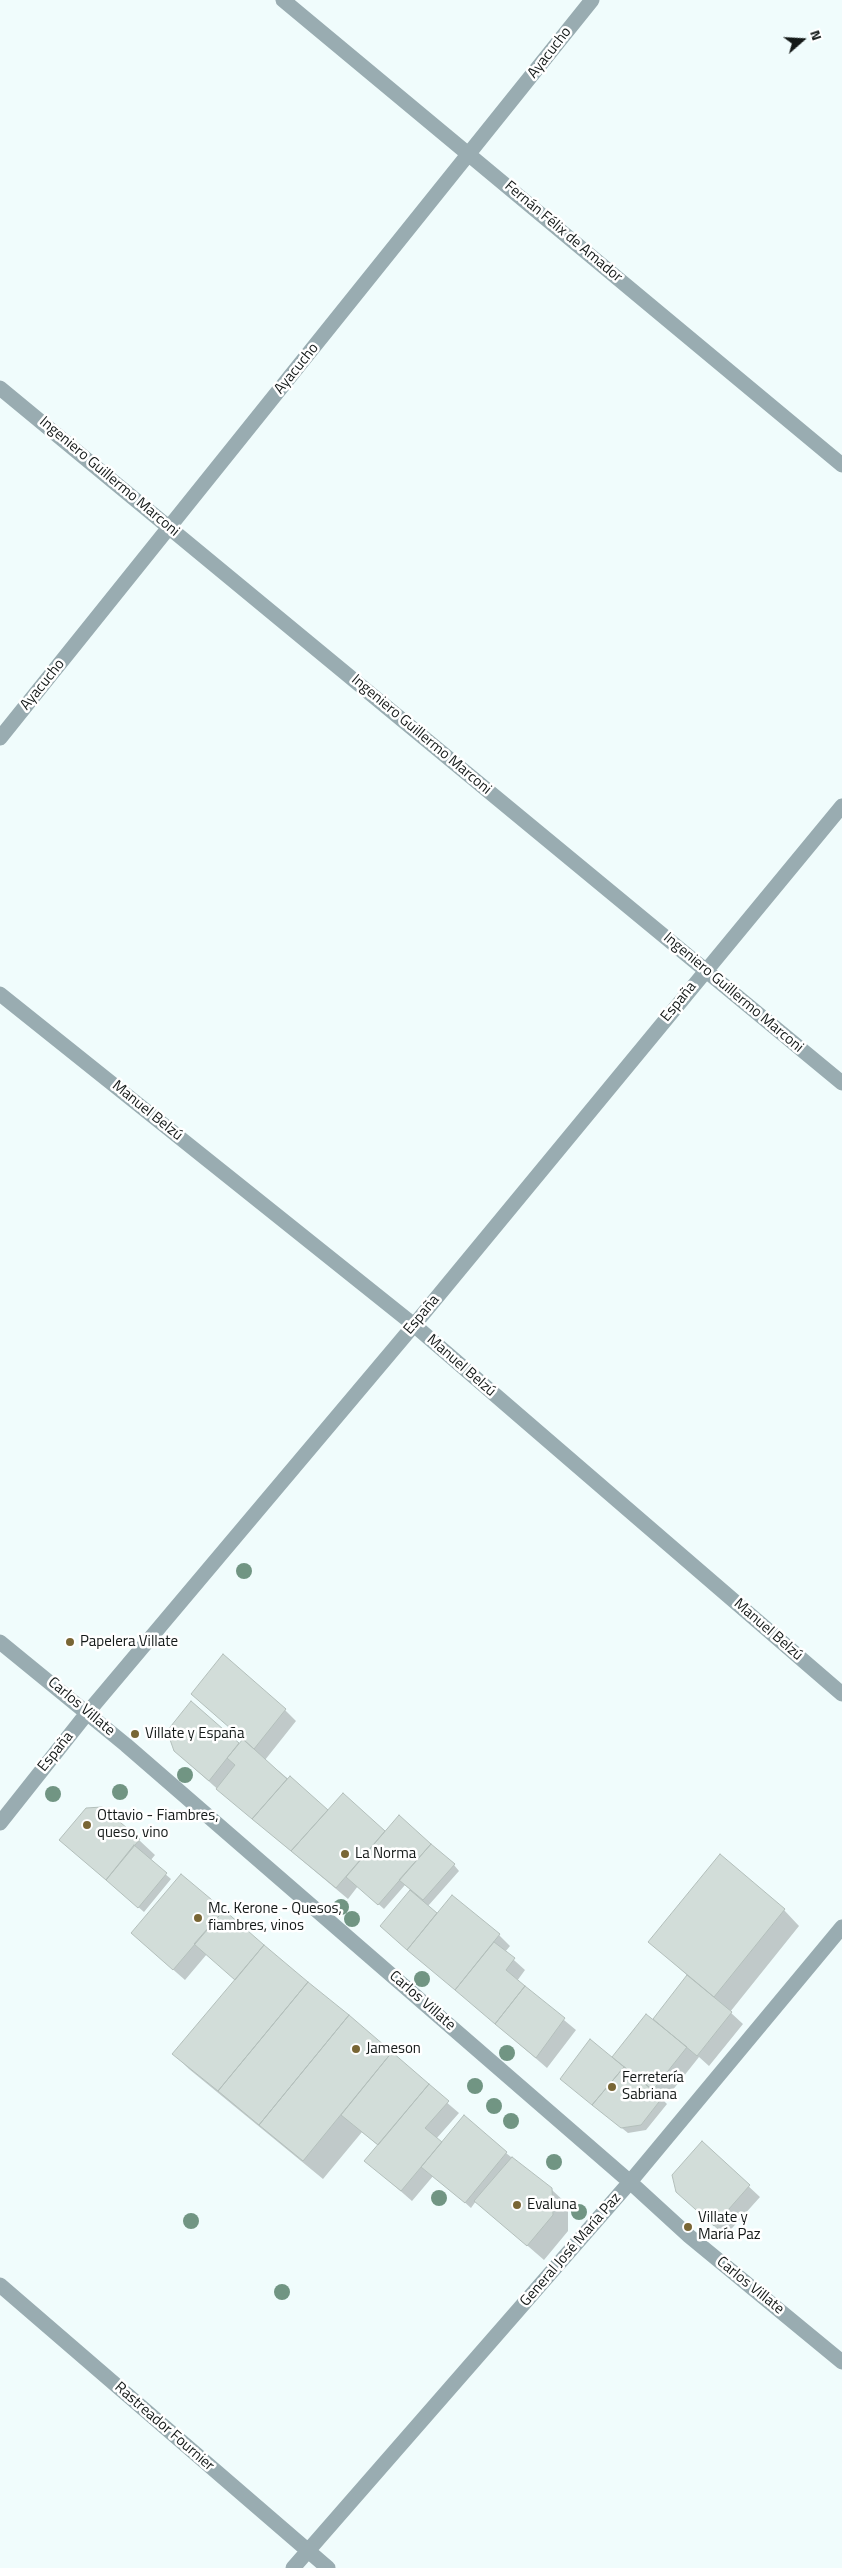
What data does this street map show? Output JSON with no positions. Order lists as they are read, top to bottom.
{
  "streets": {
    "street": [
      "Ayacucho",
      "Fernán Félix de Amador",
      "Ingeniero Guillermo Marconi",
      "España",
      "Manuel Belzú",
      "Carlos Villate",
      "General José María Paz",
      "Rastreador Fournier"
    ]
  },
  "crossings": [
    ["Ayacucho", "Fernán Félix de Amador"],
    ["Ayacucho", "Ingeniero Guillermo Marconi"],
    ["Ingeniero Guillermo Marconi", "España"],
    ["España", "Manuel Belzú"],
    ["España", "Carlos Villate"],
    ["Carlos Villate", "General José María Paz"],
    ["General José María Paz", "Rastreador Fournier"]
  ],
  "places": [
    "Papelera Villate",
    "Villate y España",
    "Ottavio - Fiambres, queso, vino",
    "La Norma",
    "Mc. Kerone - Quesos, fiambres, vinos",
    "Jameson",
    "Ferretería Sabriana",
    "Evaluna",
    "Villate y María Paz"
  ],
  "north": "right"
}
